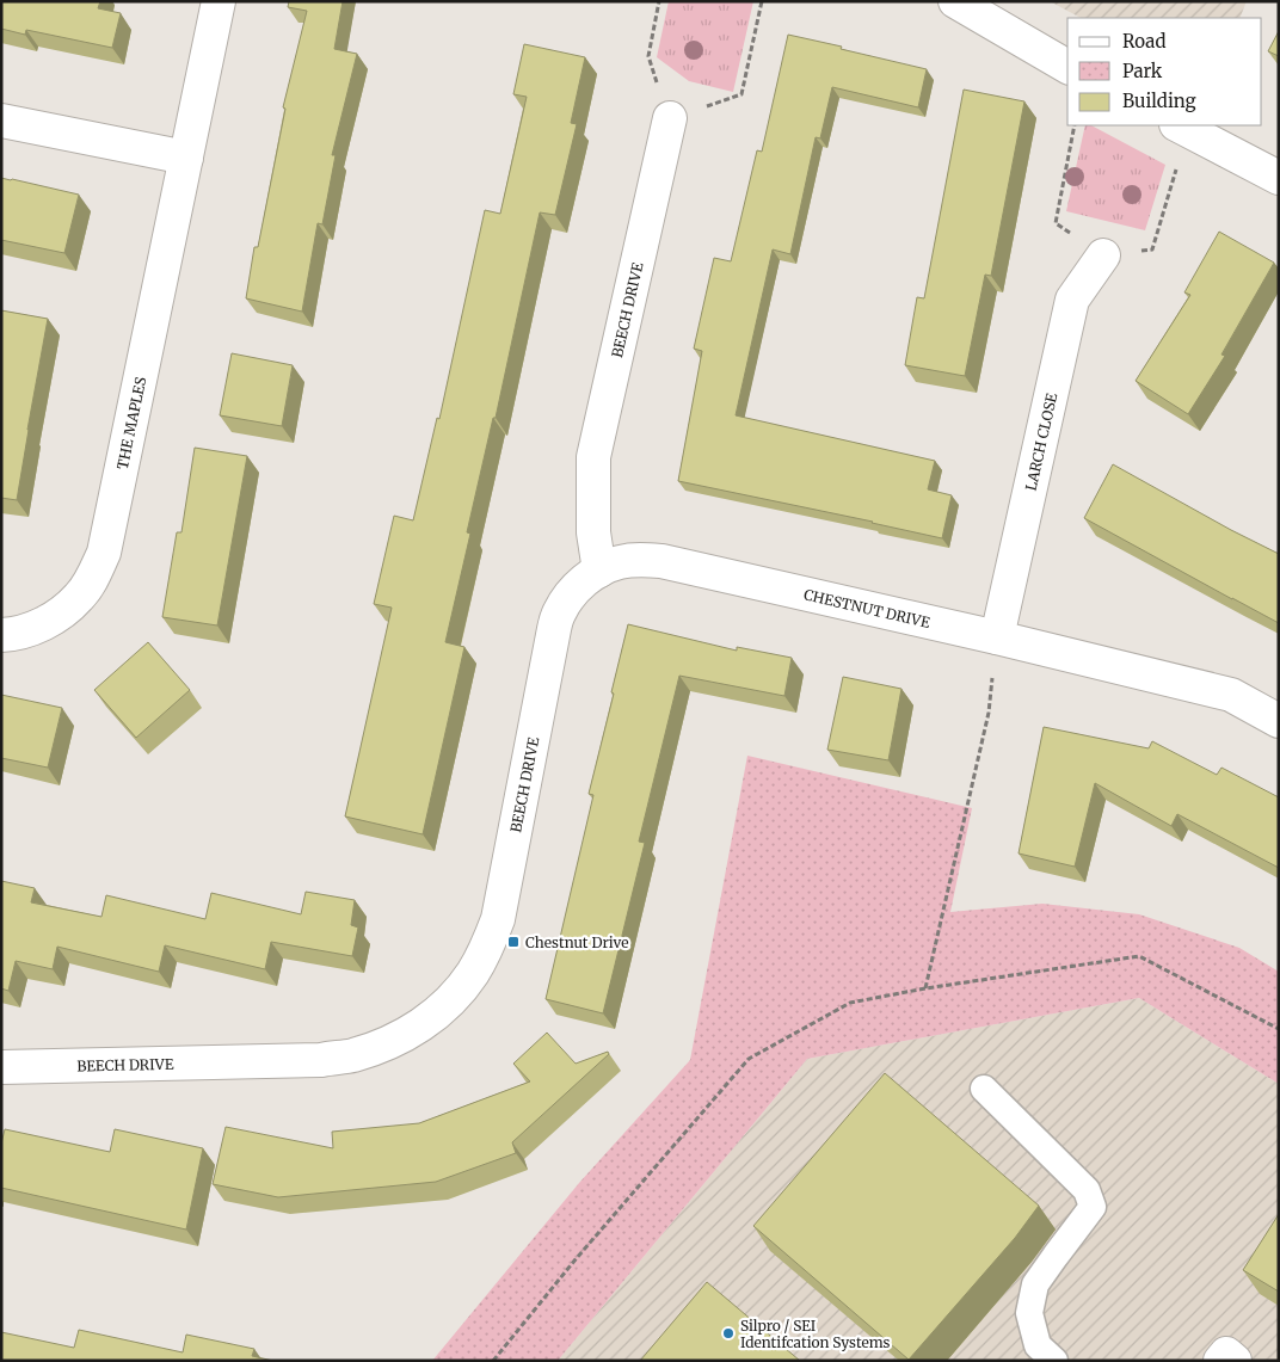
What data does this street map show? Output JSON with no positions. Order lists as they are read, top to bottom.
{
  "streets": {
    "street": [
      "BEECH DRIVE",
      "THE MAPLES",
      "LARCH CLOSE",
      "CHESTNUT DRIVE"
    ]
  },
  "crossings": [
    ["BEECH DRIVE", "CHESTNUT DRIVE"],
    ["LARCH CLOSE", "CHESTNUT DRIVE"]
  ],
  "places": {
    "transit": ["Chestnut Drive"],
    "other": ["Silpro / SEI Identifcation Systems"]
  },
  "legend": ["Road", "Park", "Building"]
}
